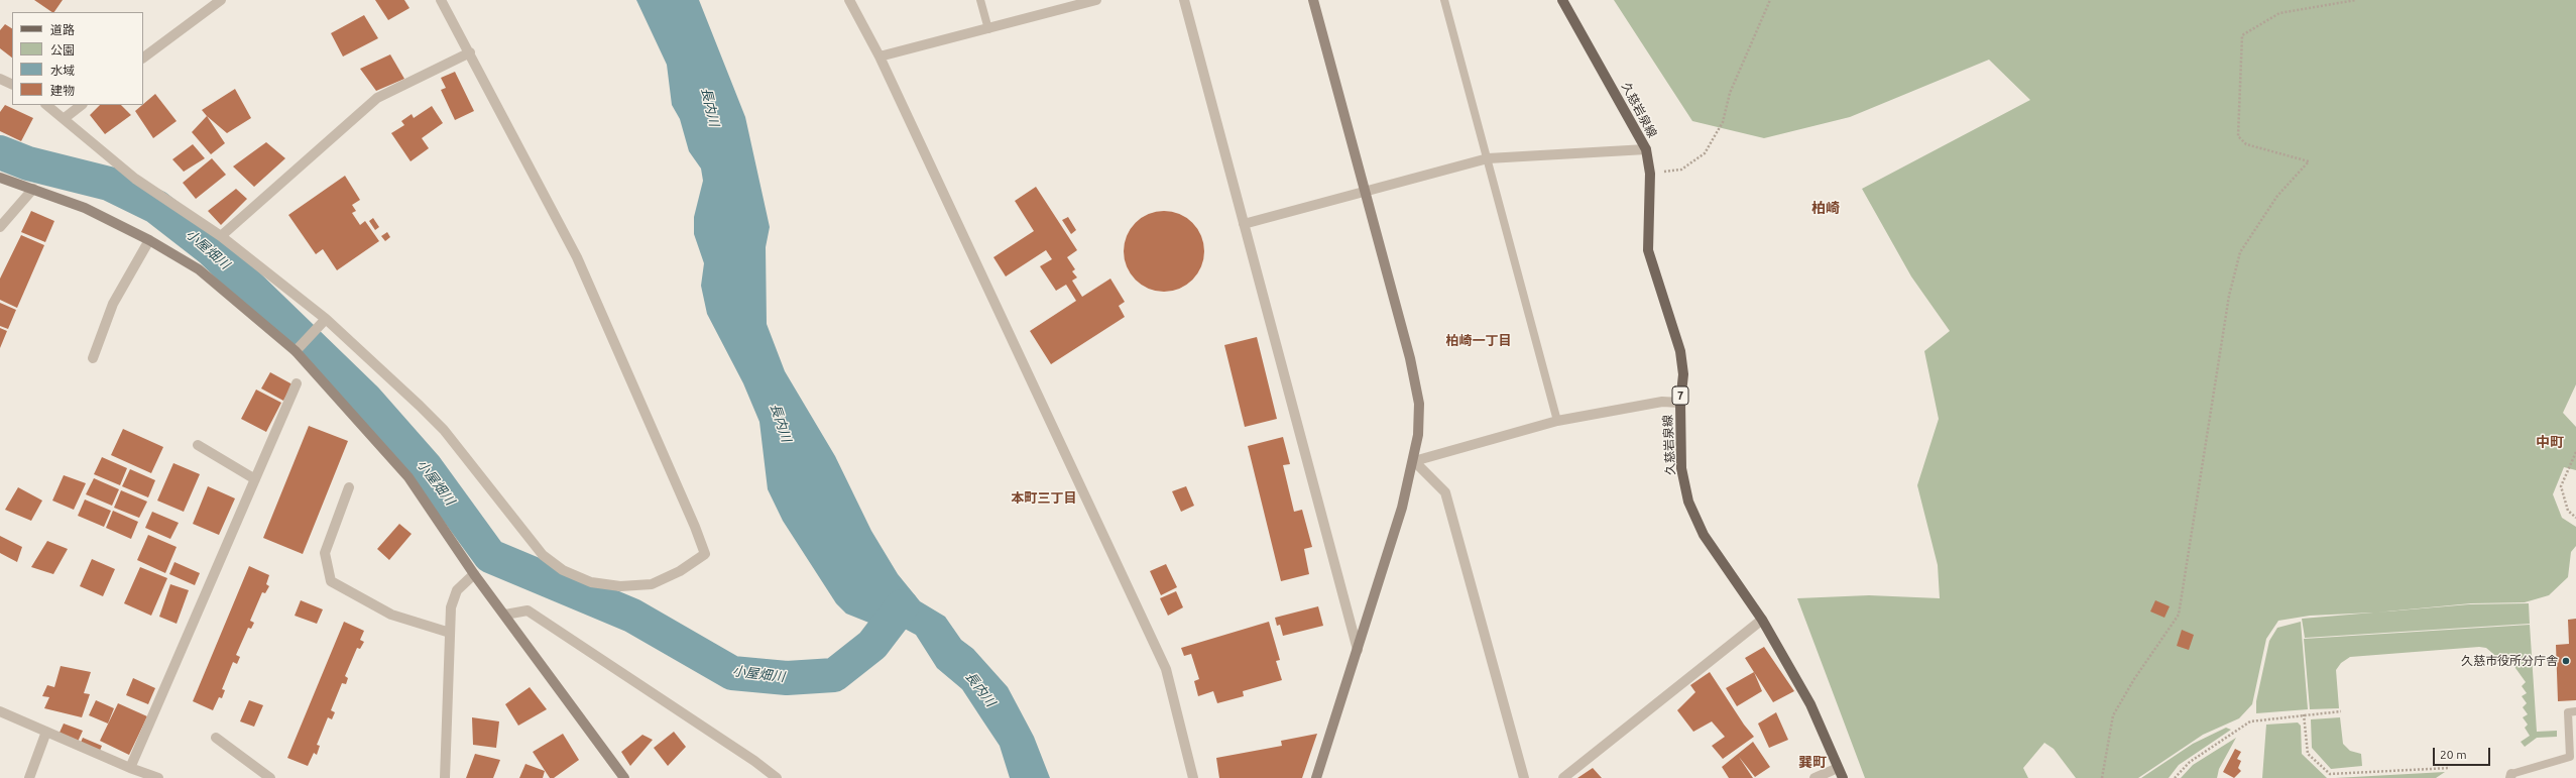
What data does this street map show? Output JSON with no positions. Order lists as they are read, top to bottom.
{
  "streets": {
    "main road": ["久慈岩泉線", "7"]
  },
  "districts": [
    "柏崎",
    "柏崎一丁目",
    "中町",
    "本町三丁目",
    "巽町"
  ],
  "water": ["長内川", "小屋畑川"],
  "places": ["久慈市役所分庁舎"],
  "legend": [
    "道路",
    "公園",
    "水域",
    "建物"
  ],
  "scale_bar": "20 m"
}
